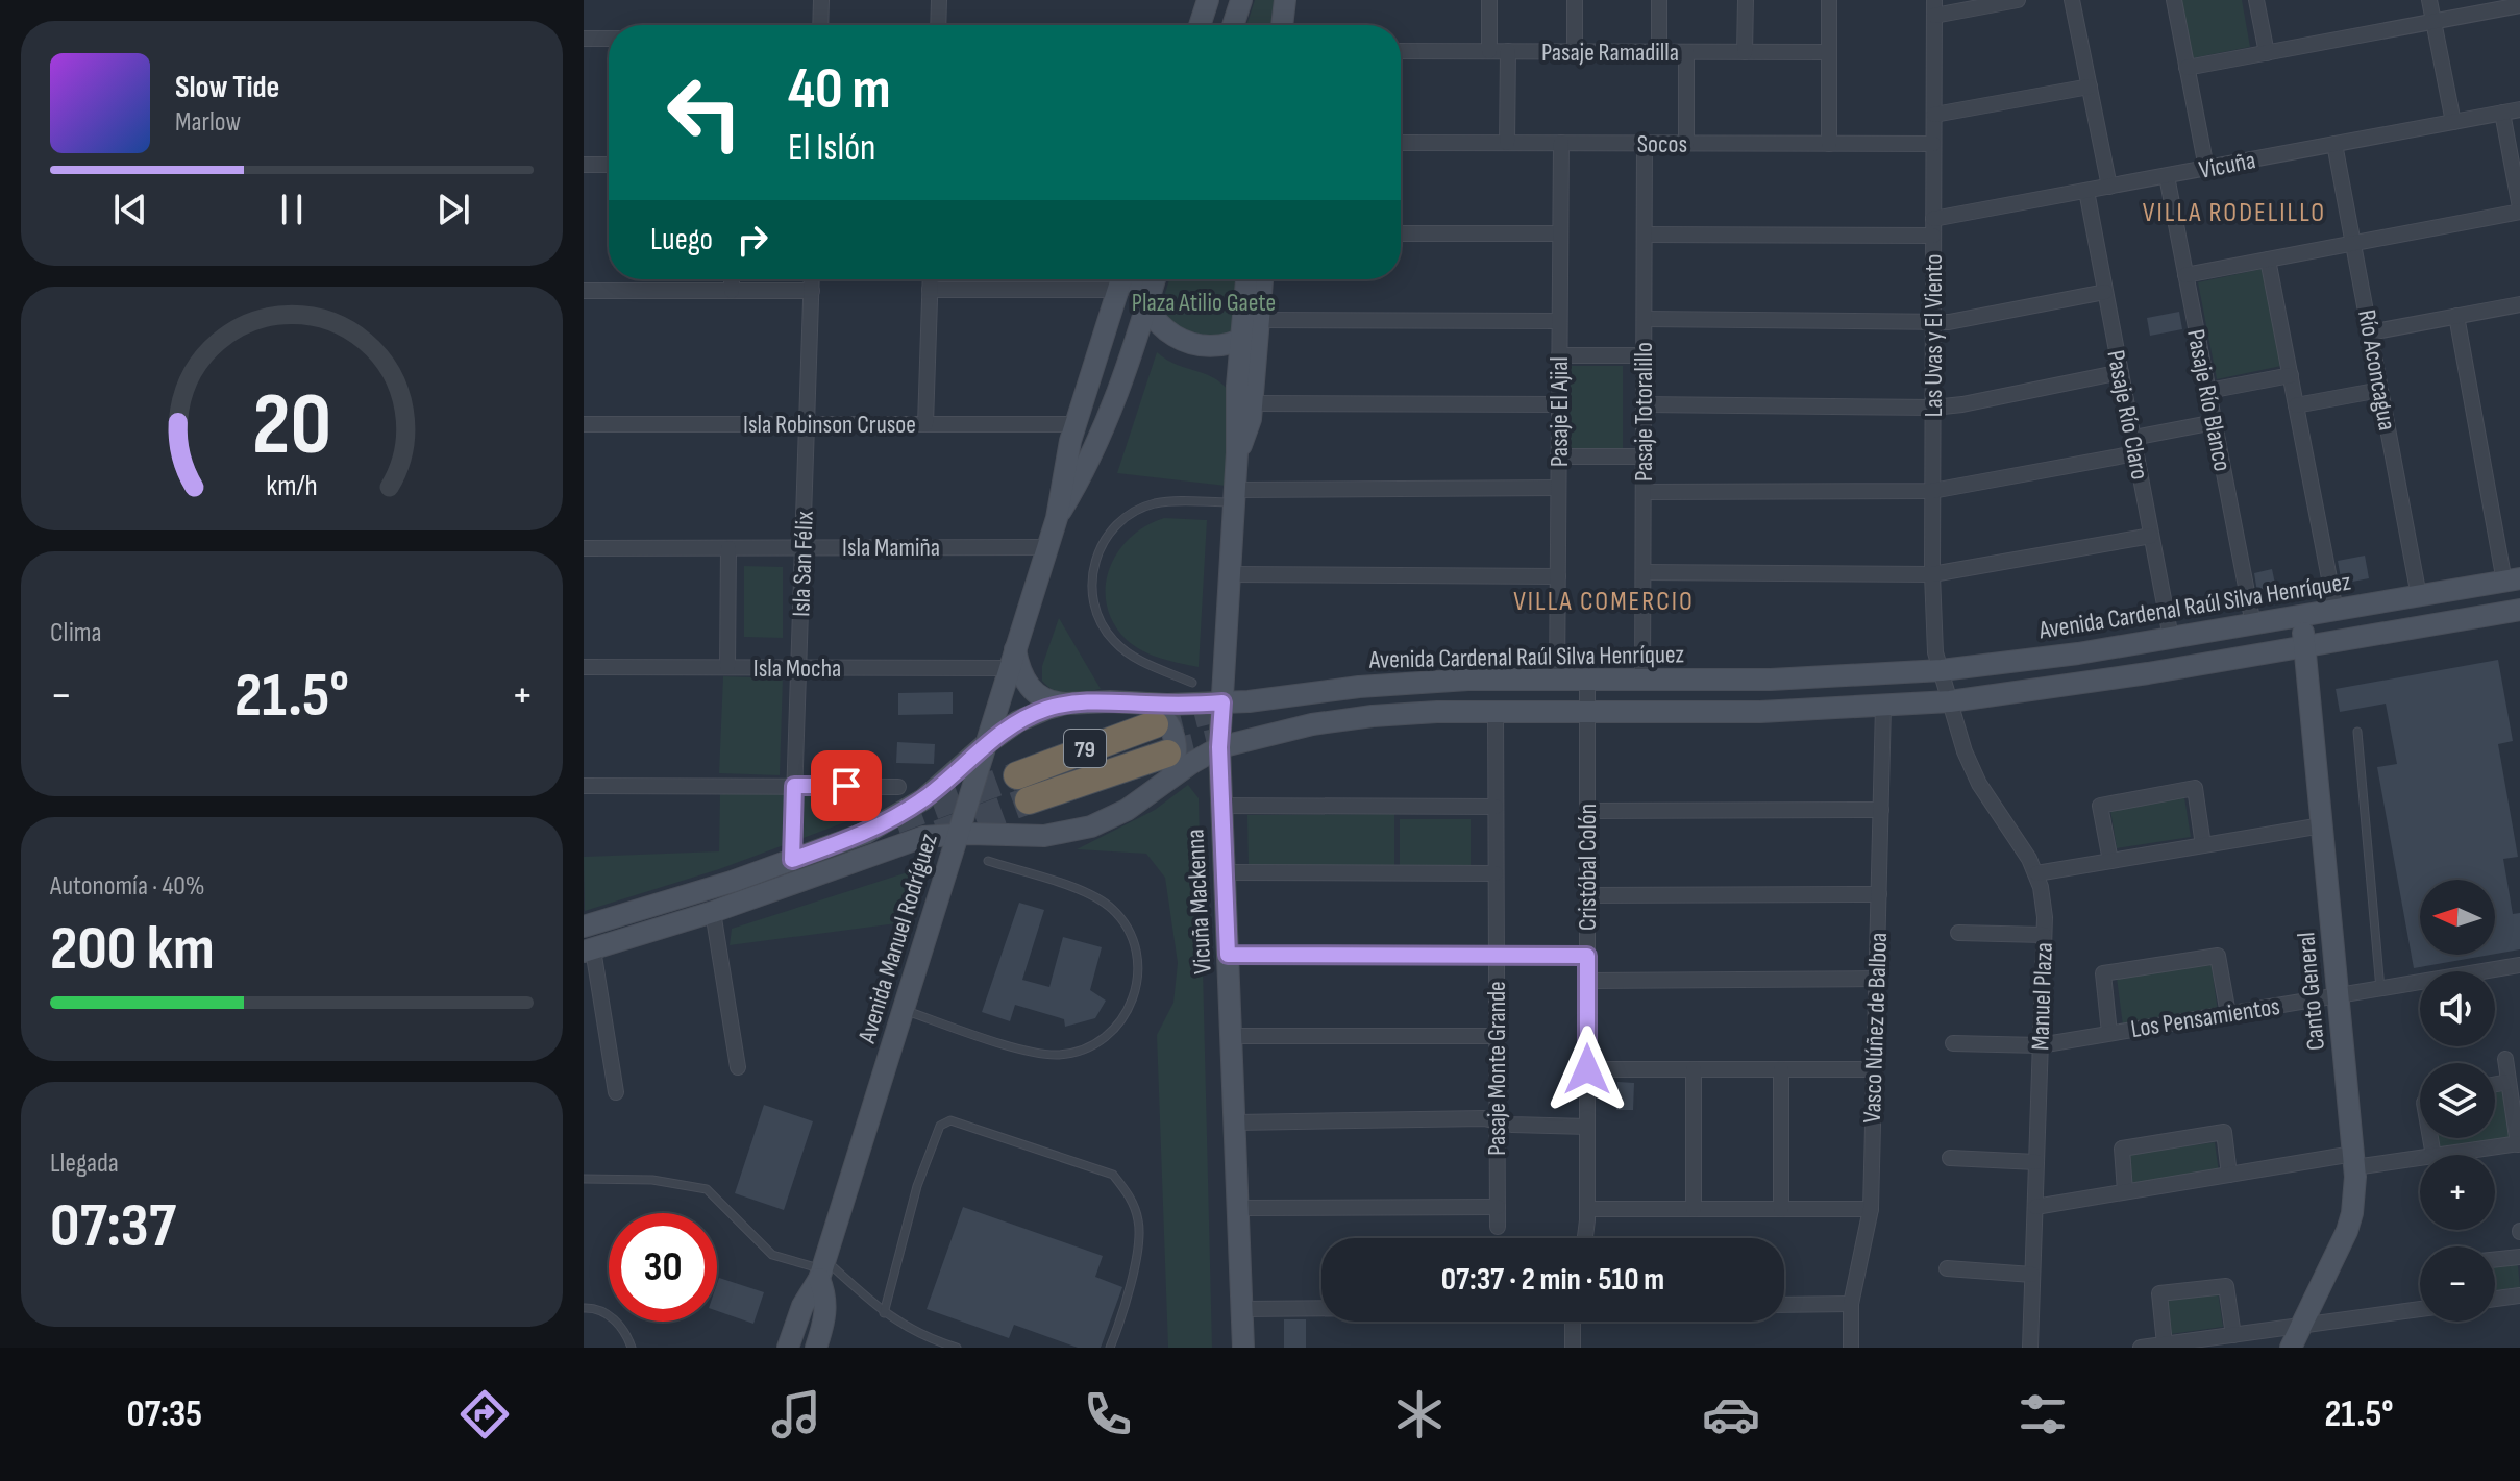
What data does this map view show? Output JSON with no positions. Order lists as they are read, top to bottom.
{
  "streets": {
    "highway": ["79"],
    "main road": [
      "Avenida Cardenal Raúl Silva Henríquez",
      "Vicuña Mackenna",
      "Avenida Manuel Rodríguez",
      "Canto General"
    ],
    "street": [
      "Pasaje Ramadilla",
      "Socos",
      "Vicuña",
      "Las Uvas y El Viento",
      "Río Aconcagua",
      "Pasaje Río Blanco",
      "Pasaje El Ajial",
      "Pasaje Totoralillo",
      "Pasaje Río Claro",
      "Isla Robinson Crusoe",
      "Isla Mamiña",
      "Isla San Félix",
      "Isla Mocha",
      "Cristóbal Colón",
      "Manuel Plaza",
      "Los Pensamientos",
      "Vasco Núñez de Balboa",
      "Pasaje Monte Grande"
    ]
  },
  "crossings": [
    ["Socos", "Las Uvas y El Viento"],
    ["Socos", "Pasaje El Ajial"],
    ["Socos", "Pasaje Totoralillo"],
    ["Vicuña", "Las Uvas y El Viento"],
    ["Vicuña", "Río Aconcagua"],
    ["Vicuña", "Pasaje Río Blanco"],
    ["Vicuña", "Pasaje Totoralillo"],
    ["Vicuña", "Pasaje Río Claro"],
    ["Las Uvas y El Viento", "Avenida Cardenal Raúl Silva Henríquez"],
    ["Las Uvas y El Viento", "Manuel Plaza"],
    ["Río Aconcagua", "Avenida Cardenal Raúl Silva Henríquez"],
    ["Pasaje Río Blanco", "Avenida Cardenal Raúl Silva Henríquez"],
    ["Pasaje El Ajial", "Avenida Cardenal Raúl Silva Henríquez"],
    ["Pasaje Totoralillo", "Avenida Cardenal Raúl Silva Henríquez"],
    ["Pasaje Río Claro", "Avenida Cardenal Raúl Silva Henríquez"],
    ["Isla Robinson Crusoe", "Isla San Félix"],
    ["Isla Robinson Crusoe", "Avenida Manuel Rodríguez"],
    ["Isla Mamiña", "Isla San Félix"],
    ["Isla Mamiña", "Avenida Manuel Rodríguez"],
    ["Isla San Félix", "Avenida Cardenal Raúl Silva Henríquez"],
    ["Isla San Félix", "Isla Mocha"],
    ["Avenida Cardenal Raúl Silva Henríquez", "79"],
    ["Avenida Cardenal Raúl Silva Henríquez", "Cristóbal Colón"],
    ["Avenida Cardenal Raúl Silva Henríquez", "Vicuña Mackenna"],
    ["Avenida Cardenal Raúl Silva Henríquez", "Avenida Manuel Rodríguez"],
    ["Avenida Cardenal Raúl Silva Henríquez", "Canto General"],
    ["Avenida Cardenal Raúl Silva Henríquez", "Manuel Plaza"],
    ["Isla Mocha", "Avenida Manuel Rodríguez"],
    ["Canto General", "Los Pensamientos"],
    ["Manuel Plaza", "Los Pensamientos"]
  ],
  "districts": ["VILLA RODELILLO", "VILLA COMERCIO"],
  "parks": ["Plaza Atilio Gaete"],
  "north": "left",
  "page": {
    "turn": ["40 m", "El Islón"],
    "song": ["Slow Tide", "Marlow"],
    "then": "Luego",
    "tile": [
      "Clima",
      ["Autonomía · 40%", "200 km"],
      ["Llegada", "07:37"]
    ],
    "heat": ["−", "21.5°", "+"],
    "map_buttons": ["+", "−"],
    "limit": "30",
    "trip": "07:37 · 2 min · 510 m",
    "tabs": ["07:35", "21.5°"],
    "gauge": ["20", "km/h"]
  }
}
